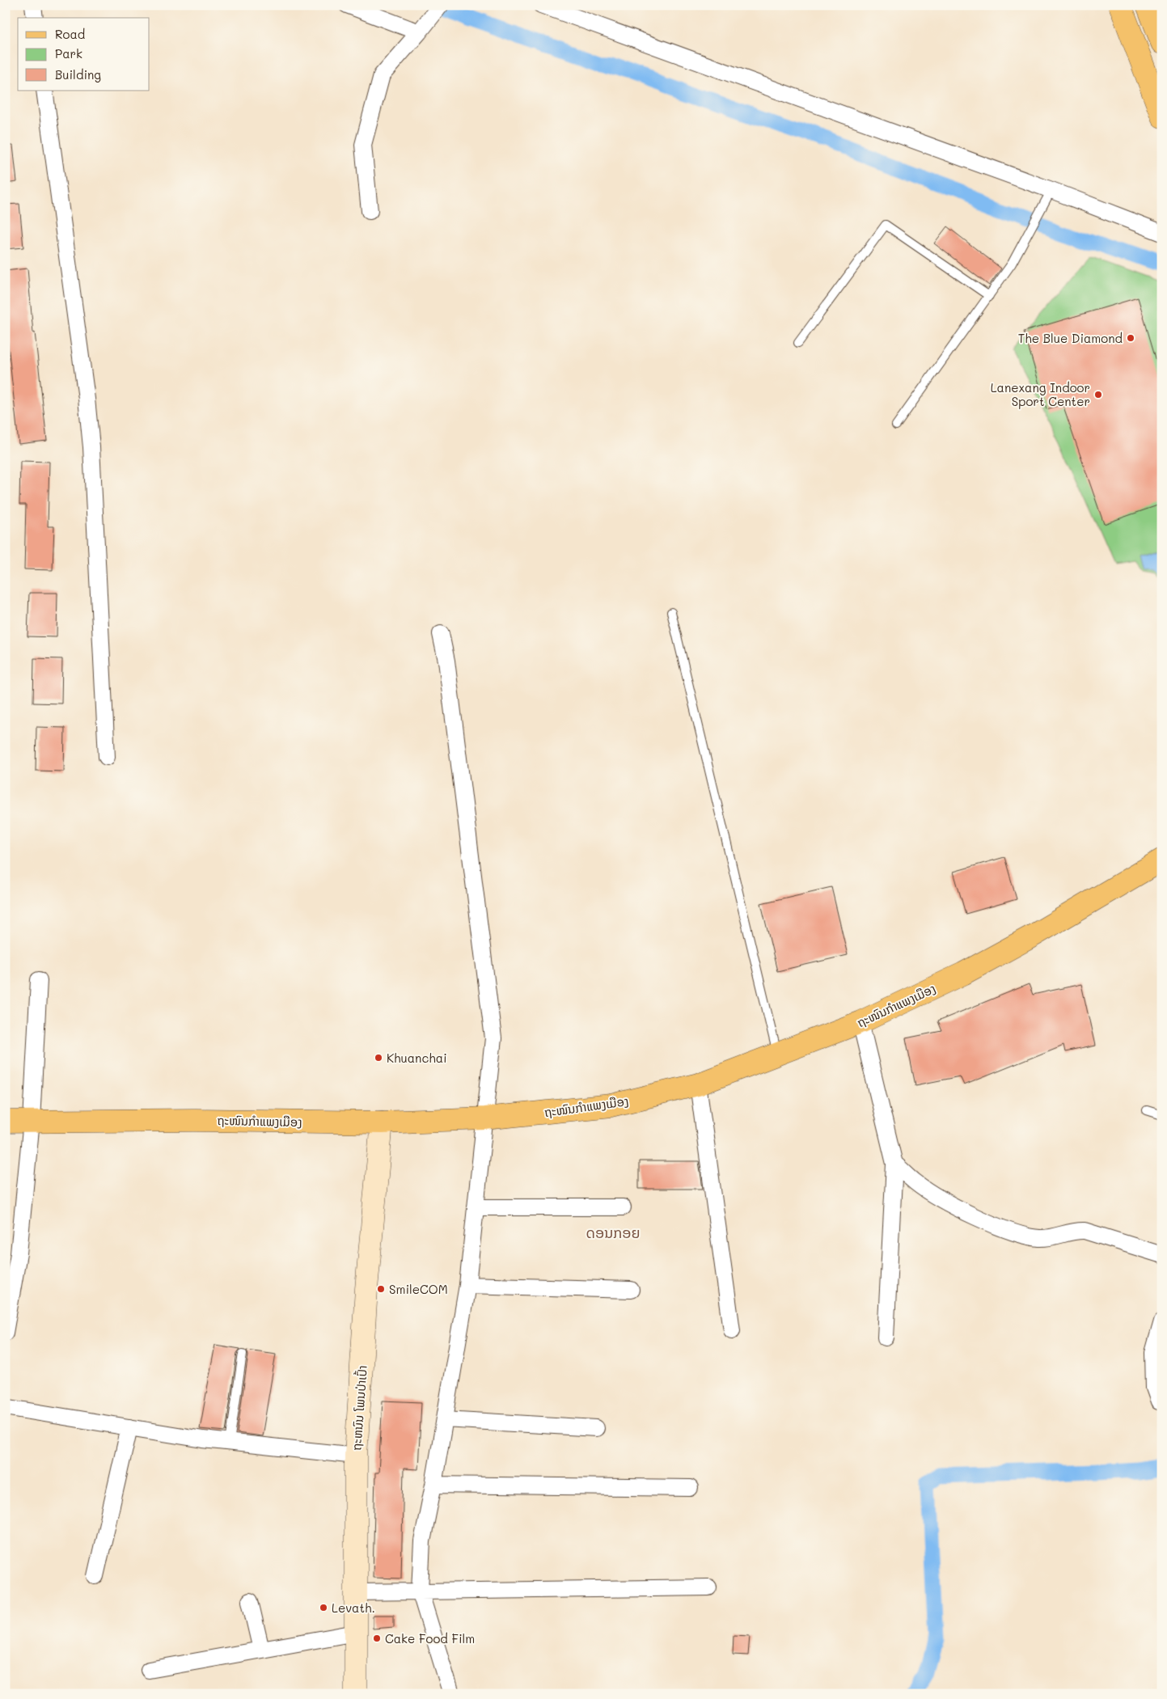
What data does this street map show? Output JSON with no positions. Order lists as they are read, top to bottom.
{
  "streets": {
    "main road": ["ຖະໜົນກຳແພງເມືອງ"],
    "street": ["ຖະຫນົນ ໂພນປ່າເປົ້າ"]
  },
  "crossings": [
    ["ຖະໜົນກຳແພງເມືອງ", "ຖະຫນົນ ໂພນປ່າເປົ້າ"]
  ],
  "districts": ["ດອນກອຍ"],
  "places": [
    "The Blue Diamond",
    "Lanexang Indoor Sport Center",
    "Khuanchai",
    "SmileCOM",
    "Levath.",
    "Cake Food Film"
  ],
  "legend": ["Road", "Park", "Building"]
}
